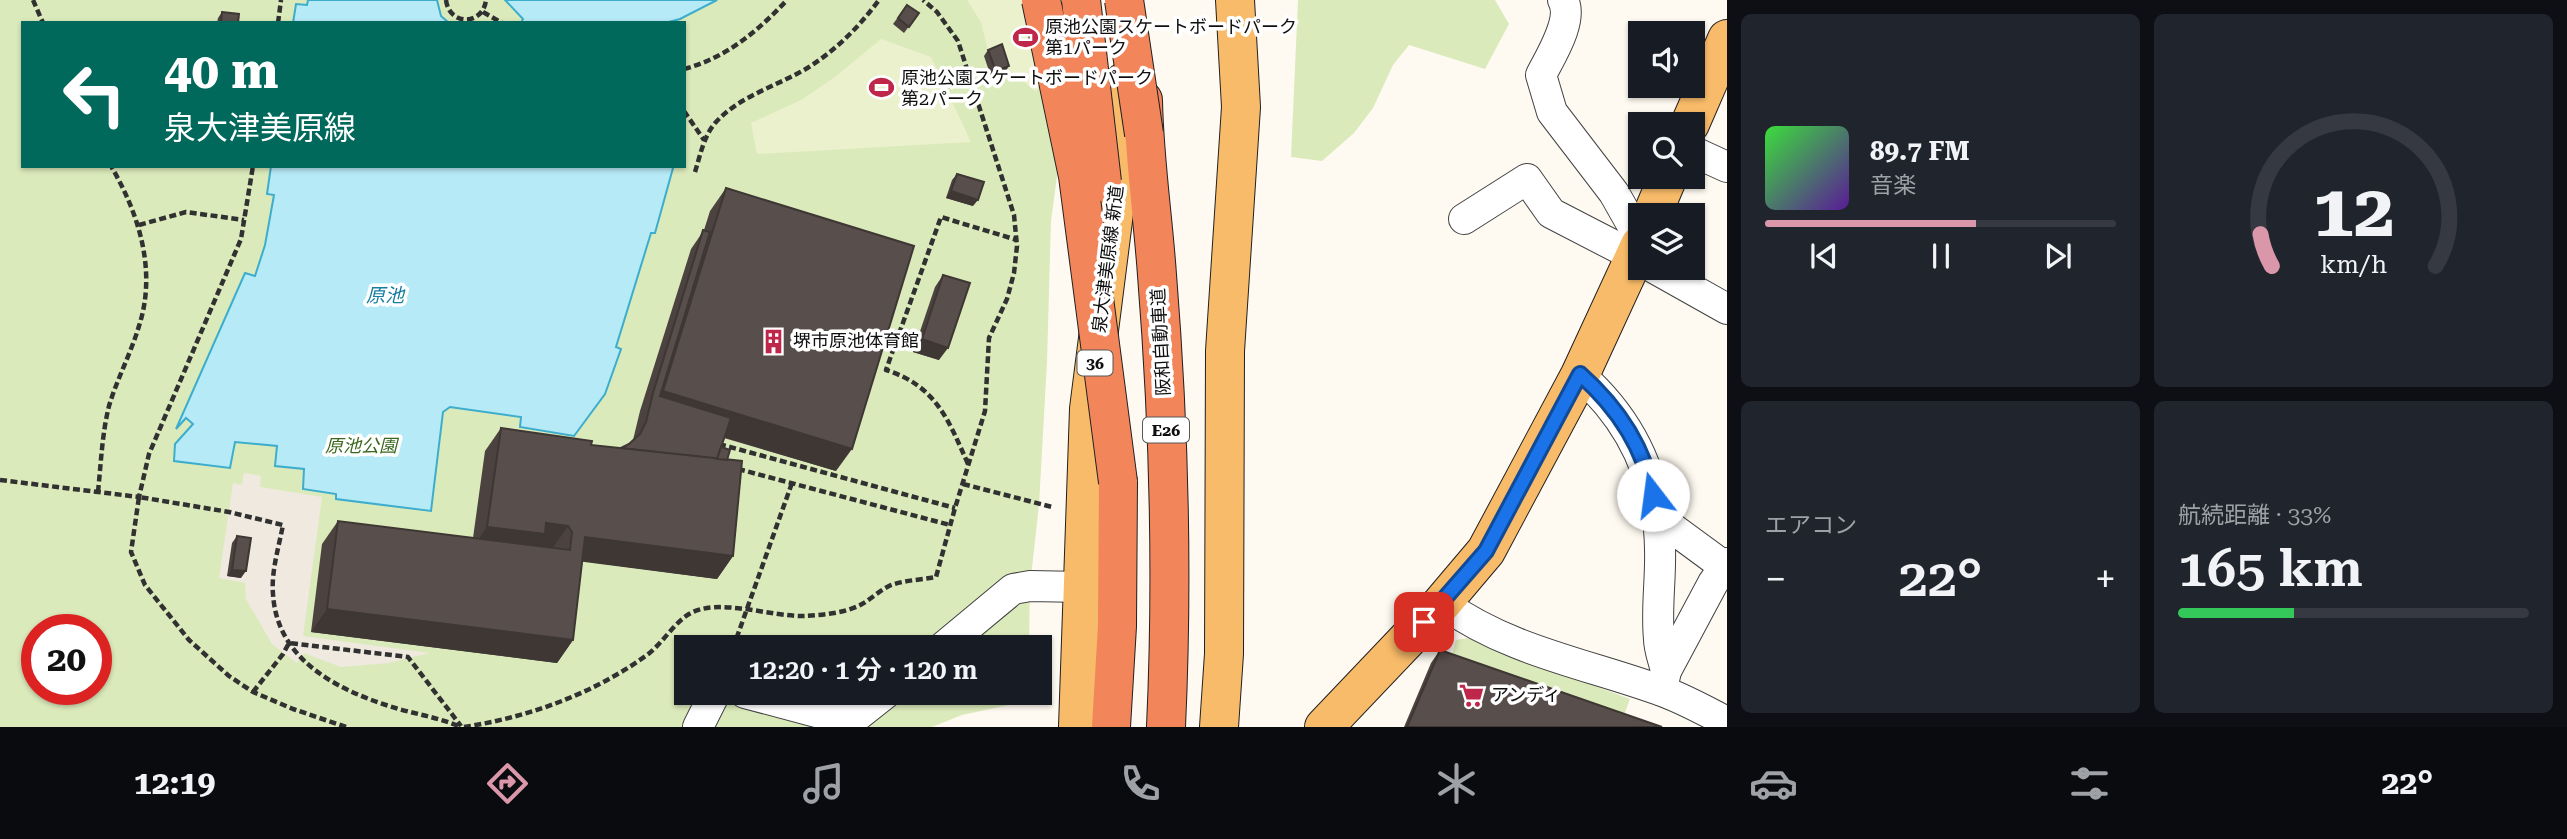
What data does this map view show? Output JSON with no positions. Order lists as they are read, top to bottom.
{
  "streets": {
    "highway": ["阪和自動車道", "E26"],
    "main road": ["泉大津美原線 新道", "36"]
  },
  "crossings": [
    ["泉大津美原線 新道", "阪和自動車道"]
  ],
  "water": ["原池"],
  "parks": ["原池公園"],
  "places": {
    "sports": ["原池公園スケートボードパーク 第1パーク", "原池公園スケートボードパーク 第2パーク"],
    "building": ["堺市原池体育館"],
    "supermarket": ["アンディ"]
  },
  "page": {
    "turn": ["40 m", "泉大津美原線"],
    "song": ["89.7 FM", "音楽"],
    "tile": [
      "エアコン",
      ["航続距離 · 33%", "165 km"]
    ],
    "heat": ["−", "22°", "+"],
    "limit": "20",
    "trip": "12:20 · 1 分 · 120 m",
    "tabs": ["12:19", "22°"],
    "gauge": ["12", "km/h"]
  }
}
